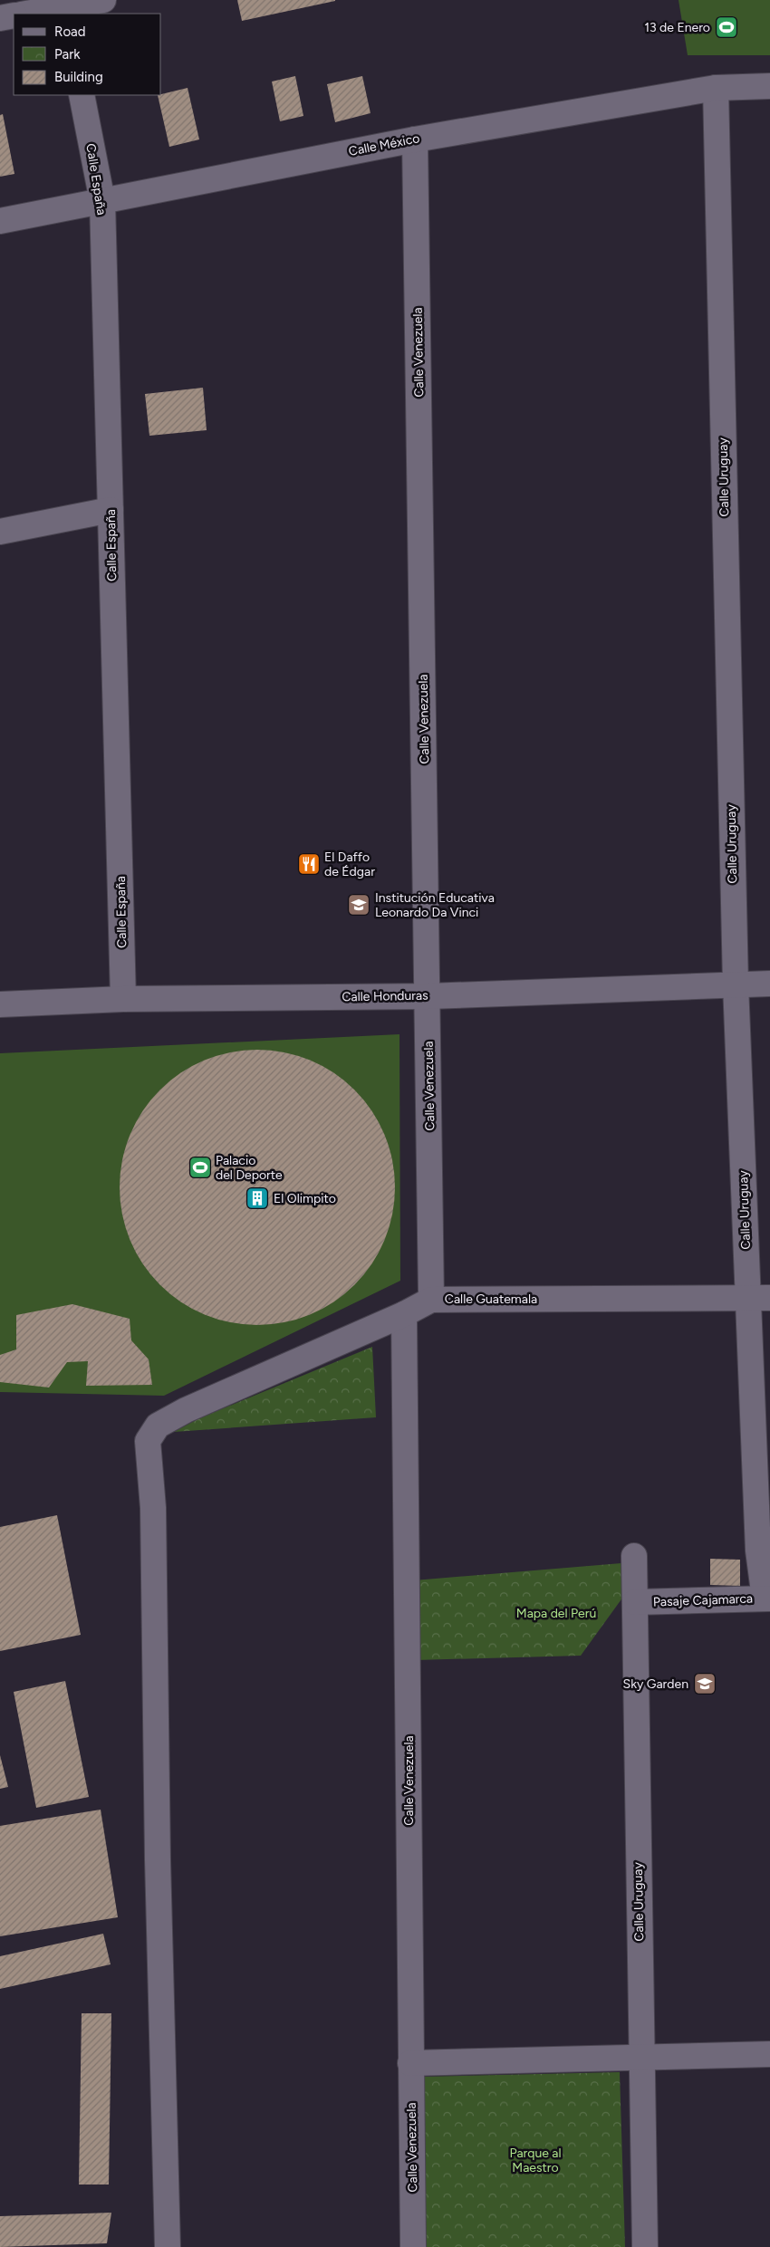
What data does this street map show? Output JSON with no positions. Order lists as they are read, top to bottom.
{
  "streets": {
    "street": [
      "Calle México",
      "Calle España",
      "Calle Venezuela",
      "Calle Uruguay",
      "Calle Honduras",
      "Calle Guatemala",
      "Pasaje Cajamarca"
    ]
  },
  "crossings": [
    ["Calle México", "Calle España"],
    ["Calle México", "Calle Venezuela"],
    ["Calle México", "Calle Uruguay"],
    ["Calle España", "Calle Honduras"],
    ["Calle Venezuela", "Calle Honduras"],
    ["Calle Venezuela", "Calle Guatemala"],
    ["Calle Uruguay", "Calle Honduras"],
    ["Calle Uruguay", "Calle Guatemala"],
    ["Calle Uruguay", "Pasaje Cajamarca"]
  ],
  "parks": ["Mapa del Perú", "Parque al Maestro"],
  "places": {
    "sports": ["13 de Enero", "Palacio del Deporte"],
    "restaurant": ["El Daffo de Édgar"],
    "school or university": ["Institución Educativa Leonardo Da Vinci", "Sky Garden"],
    "building": ["El Olimpito"]
  },
  "legend": ["Road", "Park", "Building"]
}
